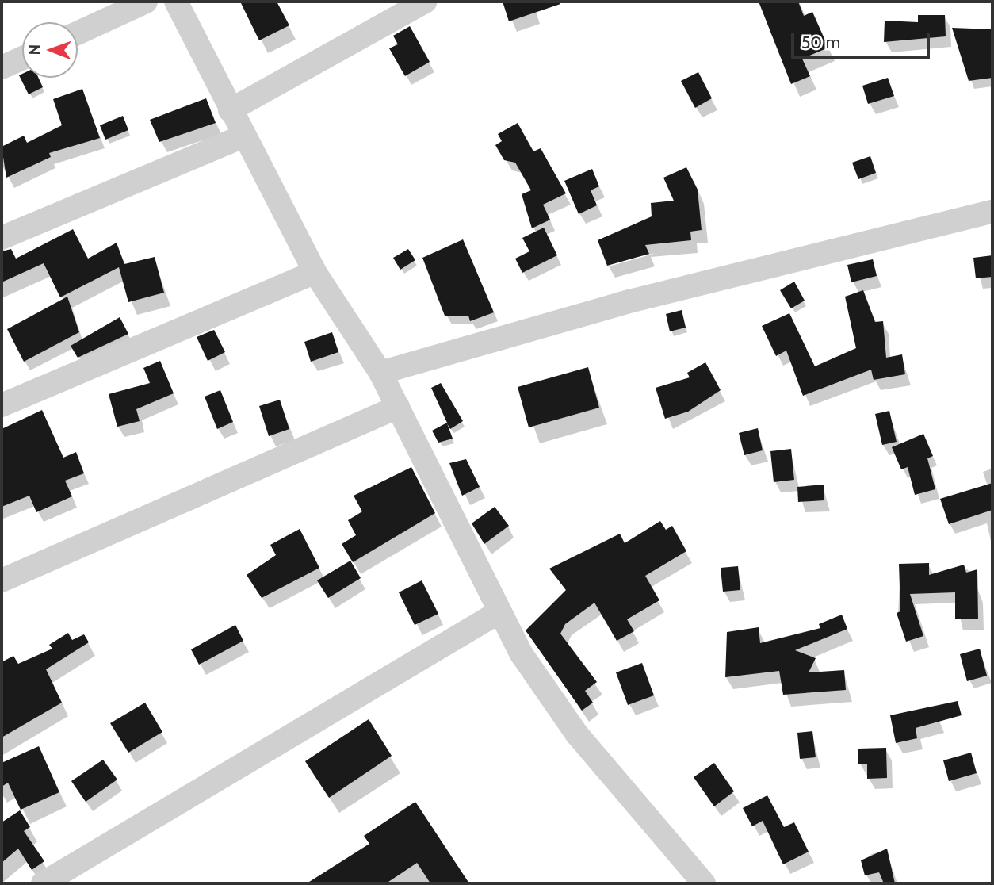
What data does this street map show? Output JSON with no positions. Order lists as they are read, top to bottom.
{
  "scale_bar": "50 m",
  "north": "left"
}
